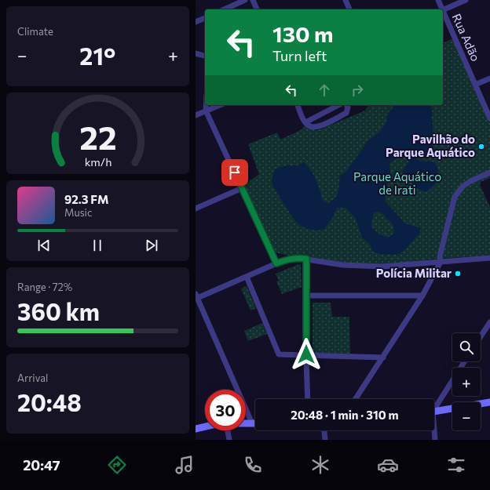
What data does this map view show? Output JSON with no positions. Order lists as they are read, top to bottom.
{
  "streets": {
    "street": ["Rua Adão"]
  },
  "parks": ["Parque Aquático de Irati"],
  "places": ["Pavilhão do Parque Aquático", "Polícia Militar"],
  "page": {
    "tile": [
      "Climate",
      ["Range · 72%", "360 km"],
      ["Arrival", "20:48"]
    ],
    "turn": ["130 m", "Turn left"],
    "heat": ["−", "21°", "+"],
    "song": ["92.3 FM", "Music"],
    "map_buttons": ["+", "−"],
    "limit": "30",
    "trip": "20:48 · 1 min · 310 m",
    "tabs": "20:47",
    "gauge": ["22", "km/h"]
  }
}
